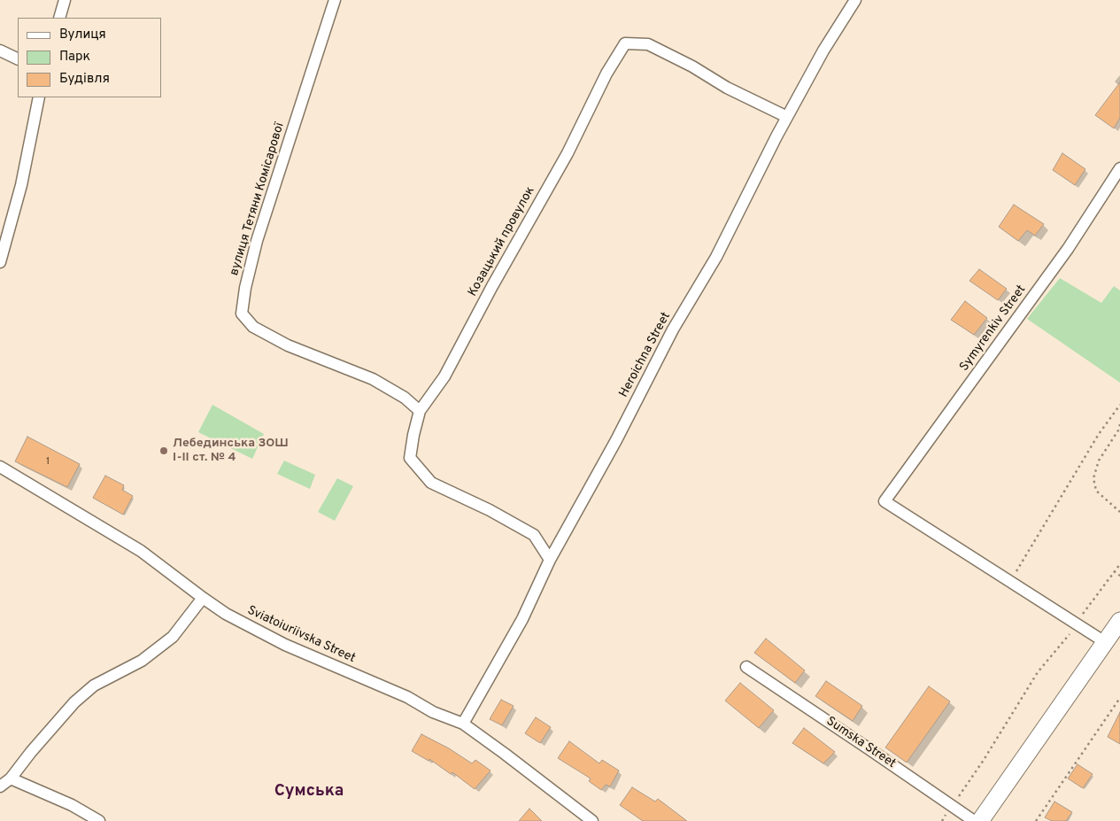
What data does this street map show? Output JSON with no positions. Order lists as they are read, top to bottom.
{
  "streets": {
    "street": [
      "вулиця Тетяни Комісарової",
      "Козацький провулок",
      "Symyrenkiv Street",
      "Heroichna Street",
      "Sviatoiuriivska Street",
      "Sumska Street"
    ]
  },
  "crossings": [
    ["вулиця Тетяни Комісарової", "Козацький провулок"],
    ["Козацький провулок", "Heroichna Street"],
    ["Heroichna Street", "Sviatoiuriivska Street"]
  ],
  "districts": ["Сумська"],
  "places": ["Лебединська ЗОШ І-ІІ ст. № 4"],
  "house_numbers": ["1"],
  "legend": ["Вулиця", "Парк", "Будівля"]
}
